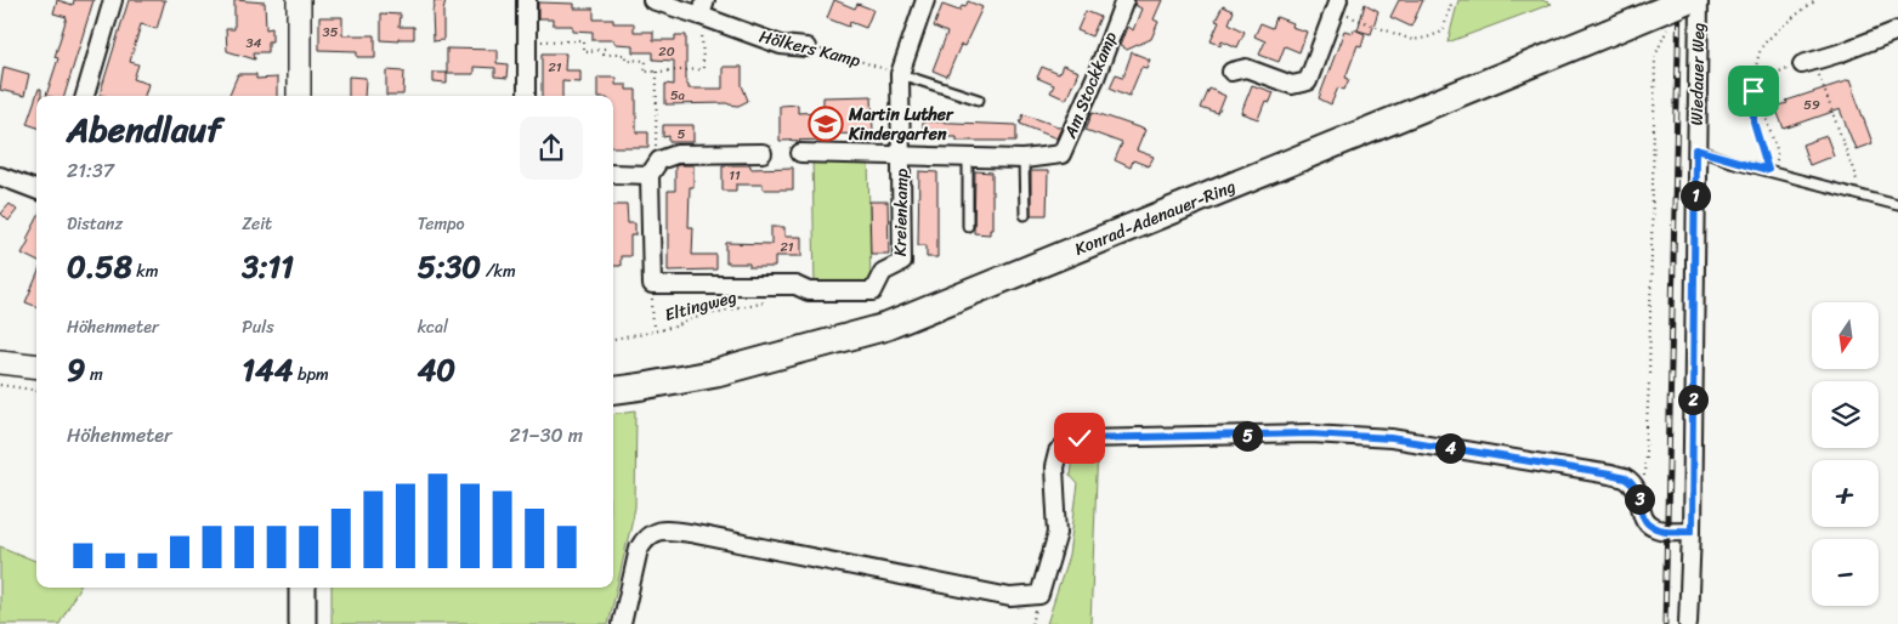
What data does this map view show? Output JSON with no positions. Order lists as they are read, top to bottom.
{
  "streets": {
    "main road": ["Konrad-Adenauer-Ring"],
    "street": [
      "Hölkers Kamp",
      "Wiedauer Weg",
      "Am Stockkamp",
      "Kreienkamp"
    ],
    "path": ["Eltingweg"]
  },
  "crossings": [
    ["Am Stockkamp", "Kreienkamp"],
    ["Kreienkamp", "Eltingweg"]
  ],
  "places": {
    "school or university": ["Martin Luther Kindergarten"]
  },
  "house_numbers": [
    "35",
    "34",
    "20",
    "21",
    "5a",
    "59",
    "5",
    "11",
    "21"
  ],
  "north": "bottom",
  "page": {
    "heading": ["Abendlauf", "21:37"],
    "pins": [
      "1",
      "2",
      "5",
      "4",
      "3"
    ],
    "stats": [
      ["Distanz", "0.58 km"],
      ["Zeit", "3:11"],
      ["Tempo", "5:30 /km"],
      ["Höhenmeter", "9 m"],
      ["Puls", "144 bpm"],
      ["kcal", "40"]
    ],
    "map_buttons": ["+", "−"],
    "chart": ["Höhenmeter", "21–30 m"]
  }
}
